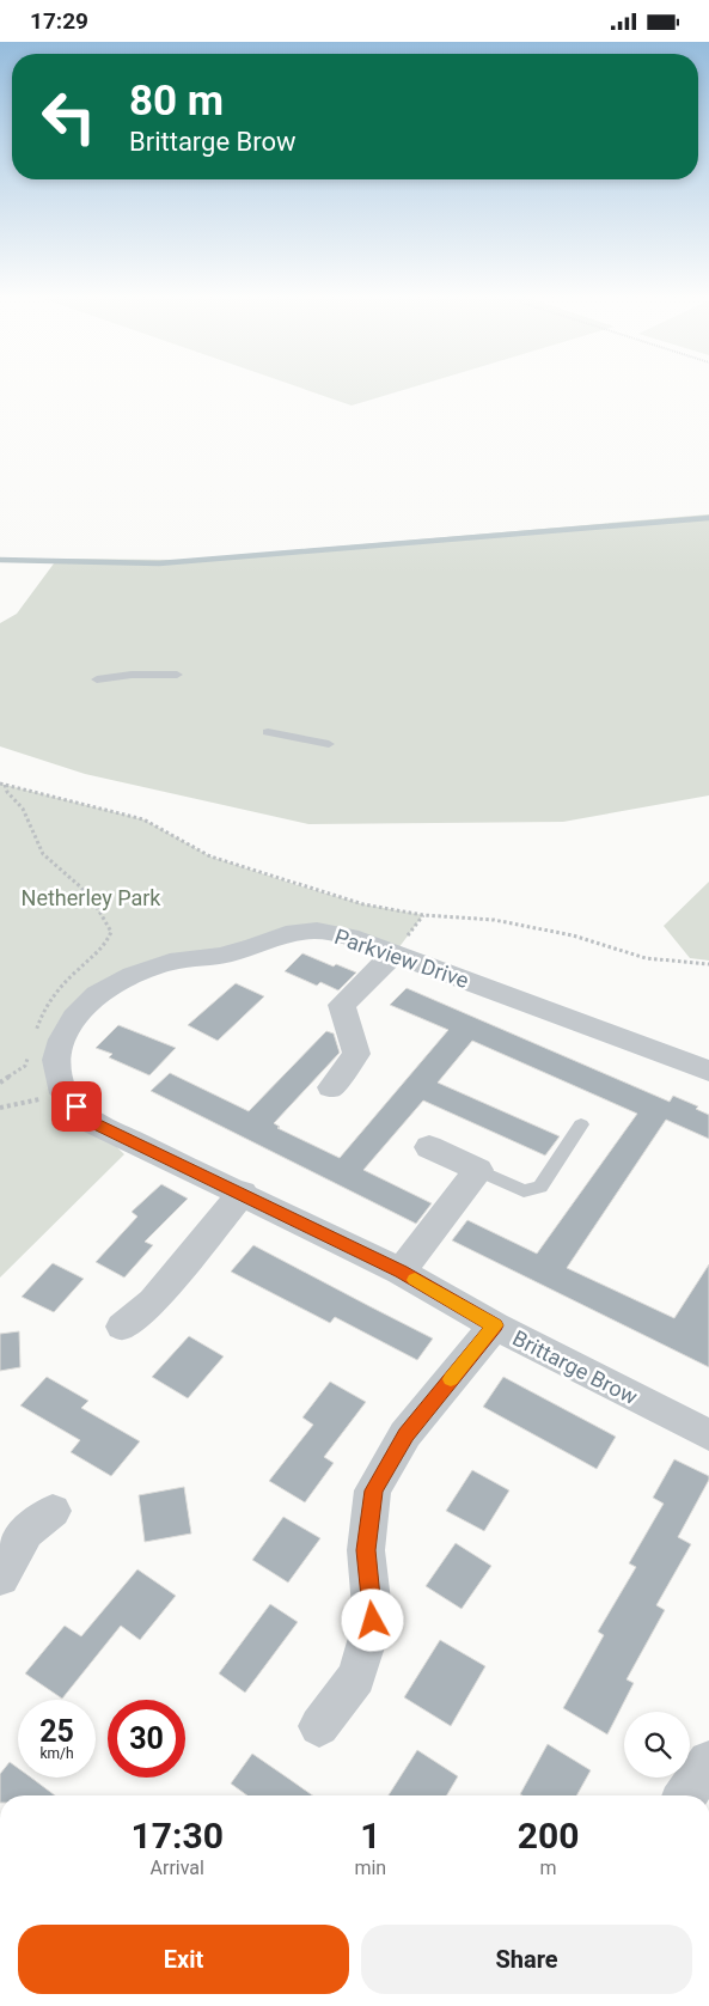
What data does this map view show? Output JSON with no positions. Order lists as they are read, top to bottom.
{
  "streets": {
    "street": ["Parkview Drive", "Brittarge Brow"]
  },
  "parks": ["Netherley Park"],
  "page": {
    "status": "17:29",
    "turn": ["80 m", "Brittarge Brow"],
    "speed": "25 km/h",
    "limit": "30",
    "eta": [
      "17:30",
      "Arrival",
      "1",
      "min",
      "200",
      "m"
    ],
    "buttons": ["Exit", "Share"]
  }
}
